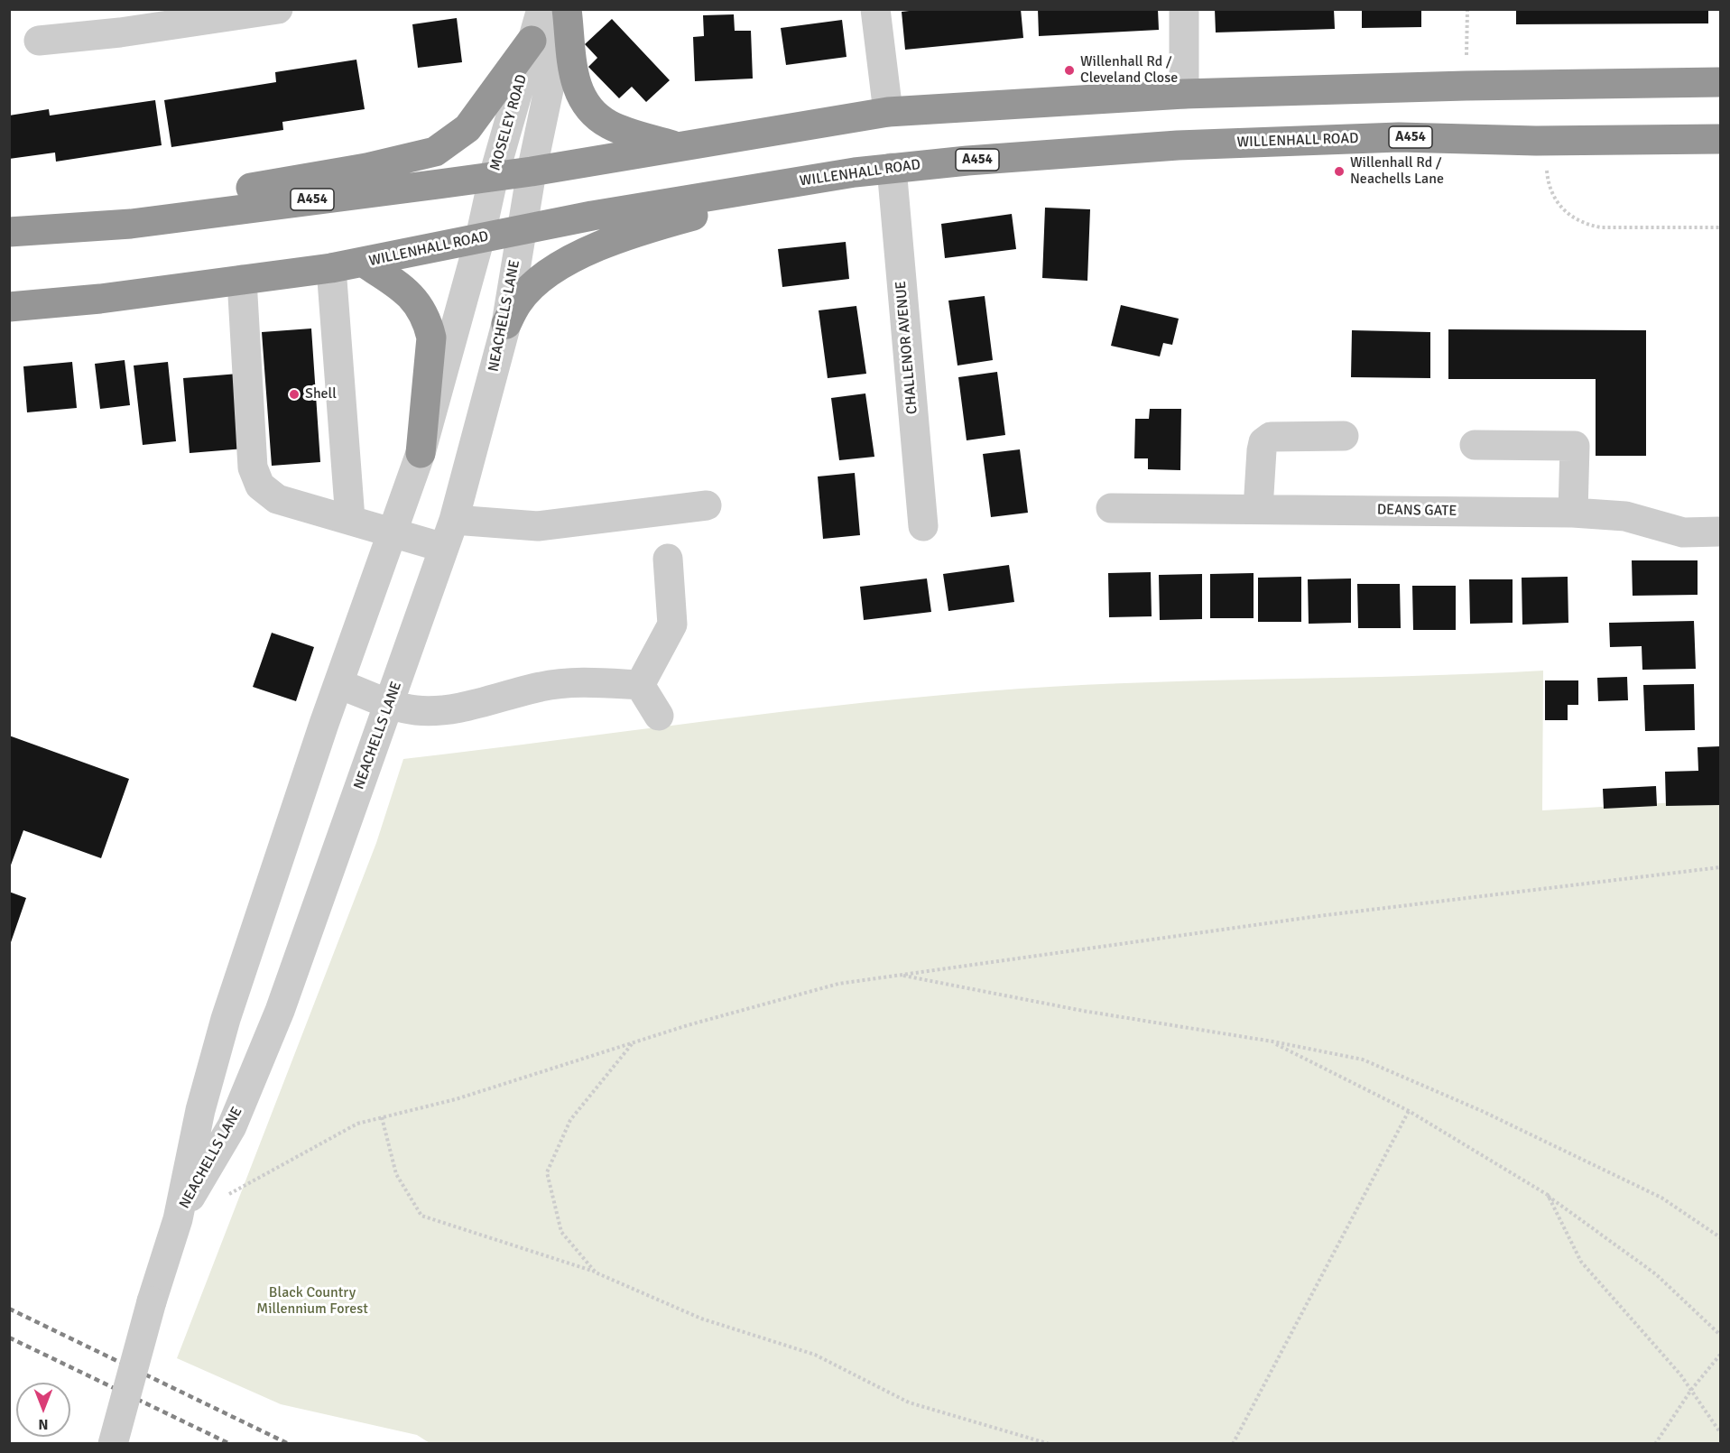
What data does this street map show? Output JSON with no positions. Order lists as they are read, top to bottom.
{
  "streets": {
    "highway": ["A454", "WILLENHALL ROAD"],
    "street": [
      "MOSELEY ROAD",
      "NEACHELLS LANE",
      "CHALLENOR AVENUE",
      "DEANS GATE"
    ]
  },
  "crossings": [
    ["MOSELEY ROAD", "A454"],
    ["MOSELEY ROAD", "WILLENHALL ROAD"],
    ["MOSELEY ROAD", "NEACHELLS LANE"],
    ["WILLENHALL ROAD", "NEACHELLS LANE"],
    ["WILLENHALL ROAD", "CHALLENOR AVENUE"]
  ],
  "parks": ["Black Country Millennium Forest"],
  "places": ["Willenhall Rd / Cleveland Close", "Willenhall Rd / Neachells Lane", "Shell"],
  "north": "bottom"
}
